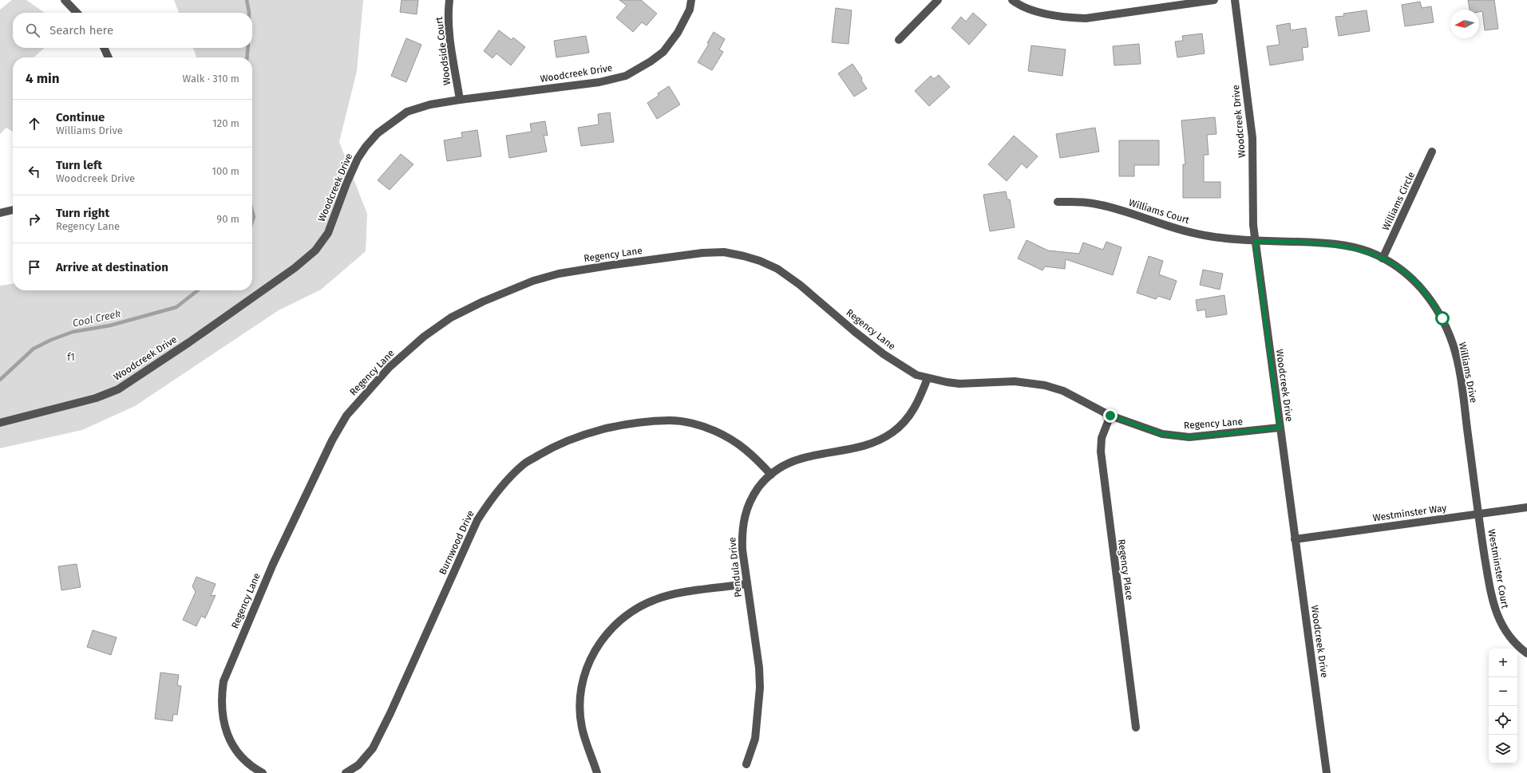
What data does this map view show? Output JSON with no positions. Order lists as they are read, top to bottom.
{
  "streets": {
    "street": [
      "Woodside Court",
      "Woodcreek Drive",
      "Williams Circle",
      "Williams Court",
      "Regency Lane",
      "Williams Drive",
      "Westminster Way",
      "Burnwood Drive",
      "Pendula Drive",
      "Westminster Court",
      "Regency Place"
    ]
  },
  "crossings": [
    ["Woodside Court", "Woodcreek Drive"],
    ["Woodcreek Drive", "Williams Court"],
    ["Woodcreek Drive", "Regency Lane"],
    ["Woodcreek Drive", "Williams Drive"],
    ["Woodcreek Drive", "Westminster Way"],
    ["Williams Circle", "Williams Drive"],
    ["Williams Court", "Williams Drive"],
    ["Regency Lane", "Pendula Drive"],
    ["Regency Lane", "Regency Place"],
    ["Williams Drive", "Westminster Way"],
    ["Williams Drive", "Westminster Court"],
    ["Westminster Way", "Westminster Court"],
    ["Burnwood Drive", "Pendula Drive"]
  ],
  "water": ["Cool Creek"],
  "parks": ["f1"],
  "north": "left",
  "page": {
    "search": "Search here",
    "heading": ["4 min", "Walk · 310 m"],
    "list": [
      ["Continue", "Williams Drive", "120 m"],
      ["Turn left", "Woodcreek Drive", "100 m"],
      ["Turn right", "Regency Lane", "90 m"],
      "Arrive at destination"
    ],
    "map_buttons": ["+", "−"]
  }
}
